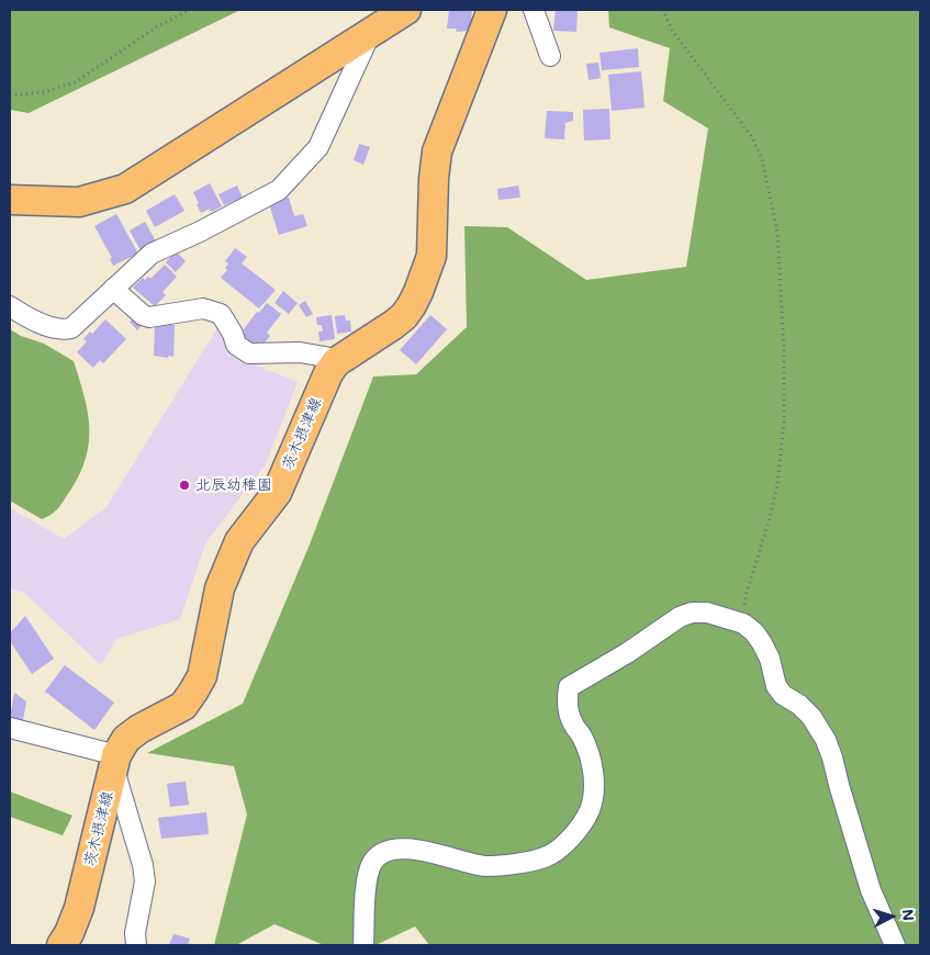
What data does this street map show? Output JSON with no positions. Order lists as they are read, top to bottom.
{
  "streets": {
    "main road": ["茨木摂津線"]
  },
  "places": ["北辰幼稚園"],
  "north": "right"
}
